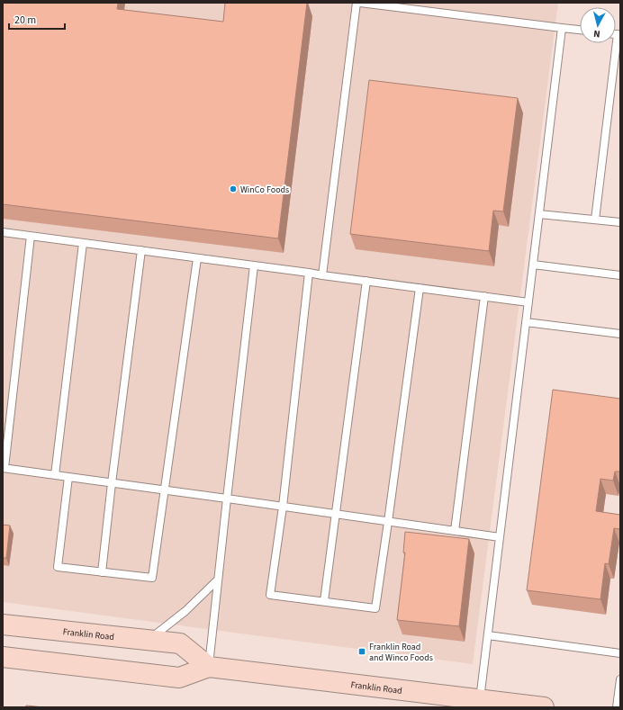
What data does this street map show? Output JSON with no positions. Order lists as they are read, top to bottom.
{
  "streets": {
    "main road": ["Franklin Road"]
  },
  "places": {
    "other": ["WinCo Foods"],
    "transit": ["Franklin Road and Winco Foods"]
  },
  "scale_bar": "20 m",
  "north": "bottom"
}
